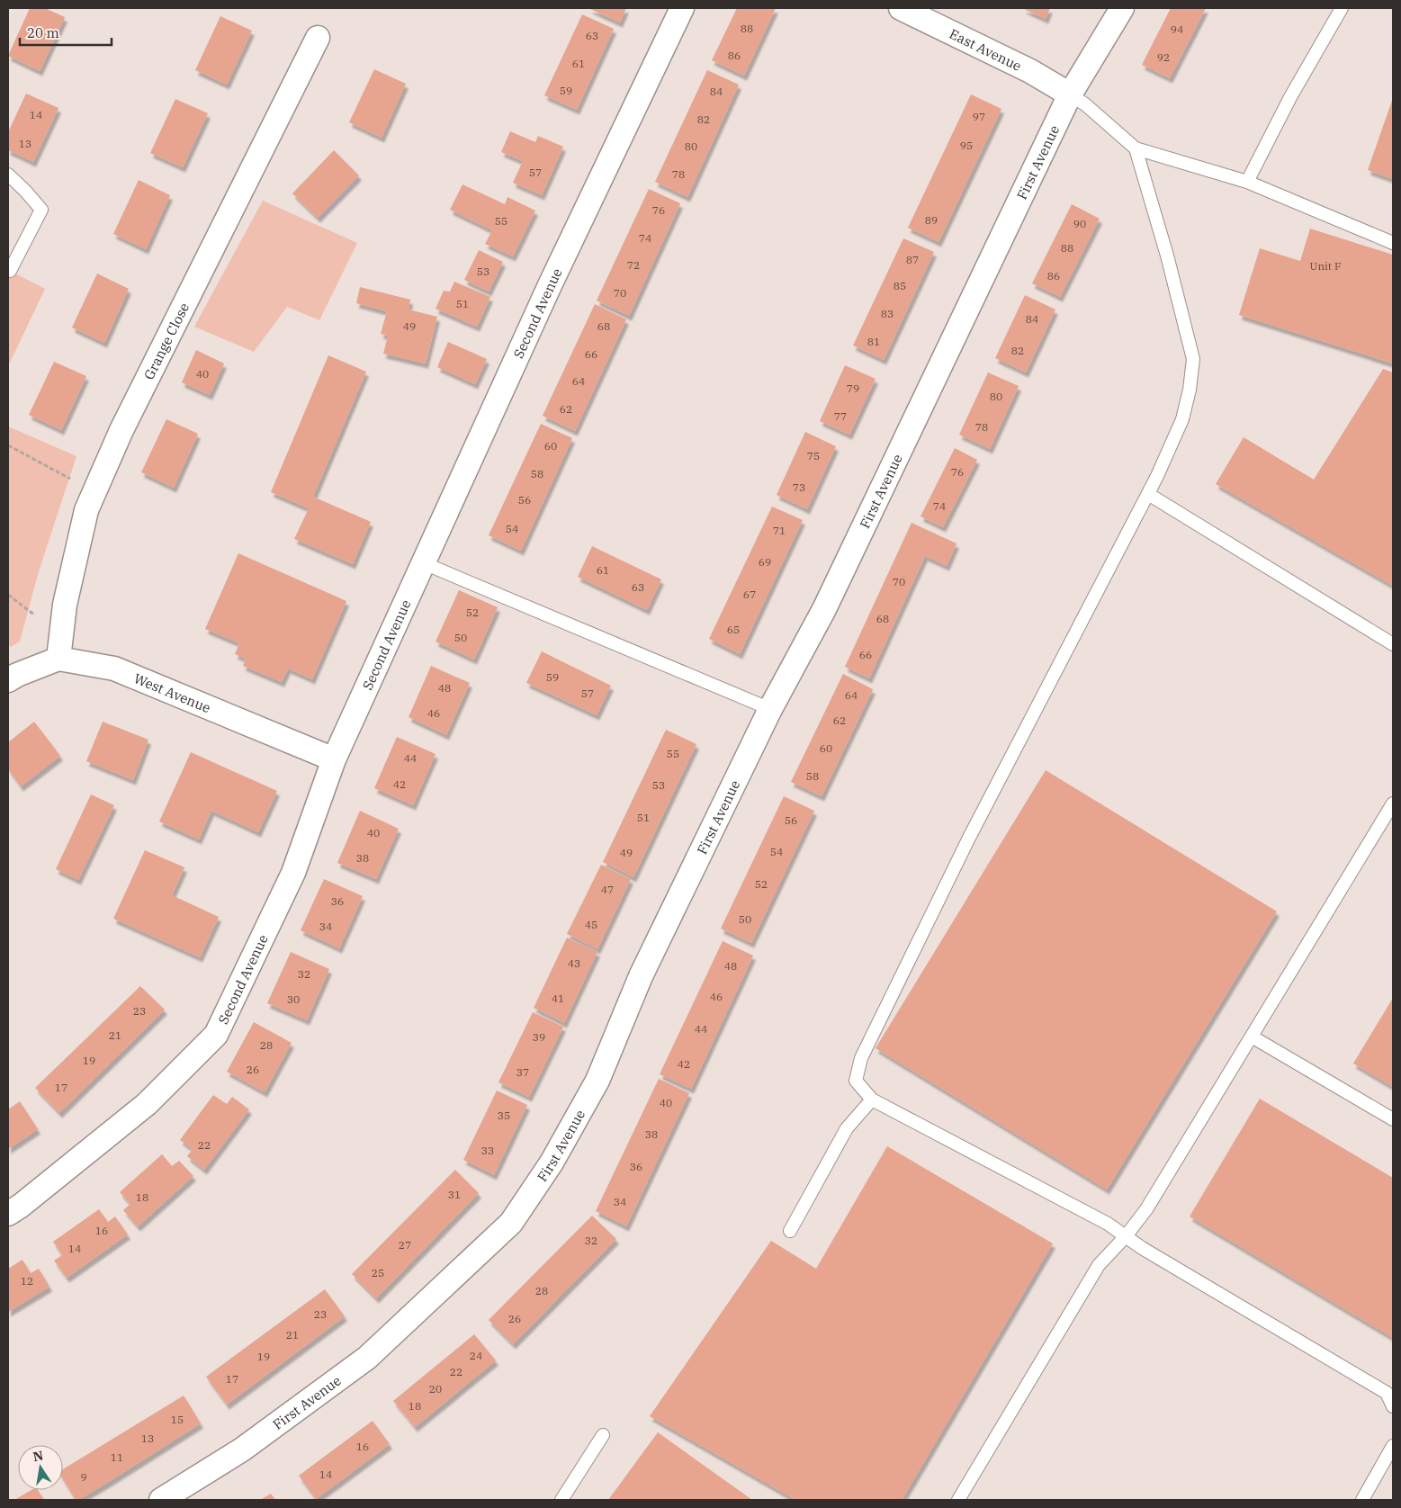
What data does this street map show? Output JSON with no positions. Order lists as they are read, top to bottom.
{
  "streets": {
    "street": [
      "East Avenue",
      "First Avenue",
      "Second Avenue",
      "Grange Close",
      "West Avenue"
    ]
  },
  "crossings": [
    ["East Avenue", "First Avenue"],
    ["Second Avenue", "West Avenue"],
    ["Grange Close", "West Avenue"]
  ],
  "house_numbers": [
    "88",
    "94",
    "63",
    "86",
    "92",
    "61",
    "59",
    "84",
    "14",
    "97",
    "82",
    "13",
    "95",
    "80",
    "57",
    "78",
    "76",
    "89",
    "55",
    "90",
    "74",
    "88",
    "87",
    "72",
    "Unit F",
    "53",
    "86",
    "85",
    "70",
    "51",
    "83",
    "84",
    "49",
    "68",
    "81",
    "82",
    "66",
    "40",
    "64",
    "79",
    "80",
    "62",
    "77",
    "78",
    "60",
    "75",
    "76",
    "58",
    "73",
    "56",
    "74",
    "54",
    "71",
    "69",
    "61",
    "70",
    "63",
    "67",
    "52",
    "68",
    "65",
    "50",
    "66",
    "59",
    "48",
    "57",
    "64",
    "46",
    "62",
    "60",
    "55",
    "44",
    "58",
    "42",
    "53",
    "51",
    "56",
    "40",
    "54",
    "49",
    "38",
    "52",
    "47",
    "36",
    "50",
    "45",
    "34",
    "43",
    "48",
    "32",
    "46",
    "41",
    "30",
    "23",
    "44",
    "21",
    "39",
    "28",
    "19",
    "42",
    "26",
    "37",
    "17",
    "40",
    "35",
    "38",
    "22",
    "33",
    "36",
    "31",
    "18",
    "34",
    "16",
    "32",
    "27",
    "14",
    "25",
    "12",
    "28",
    "23",
    "26",
    "21",
    "24",
    "19",
    "22",
    "17",
    "20",
    "18",
    "15",
    "13",
    "16",
    "11",
    "14",
    "9"
  ],
  "scale_bar": "20 m",
  "north": "top"
}
